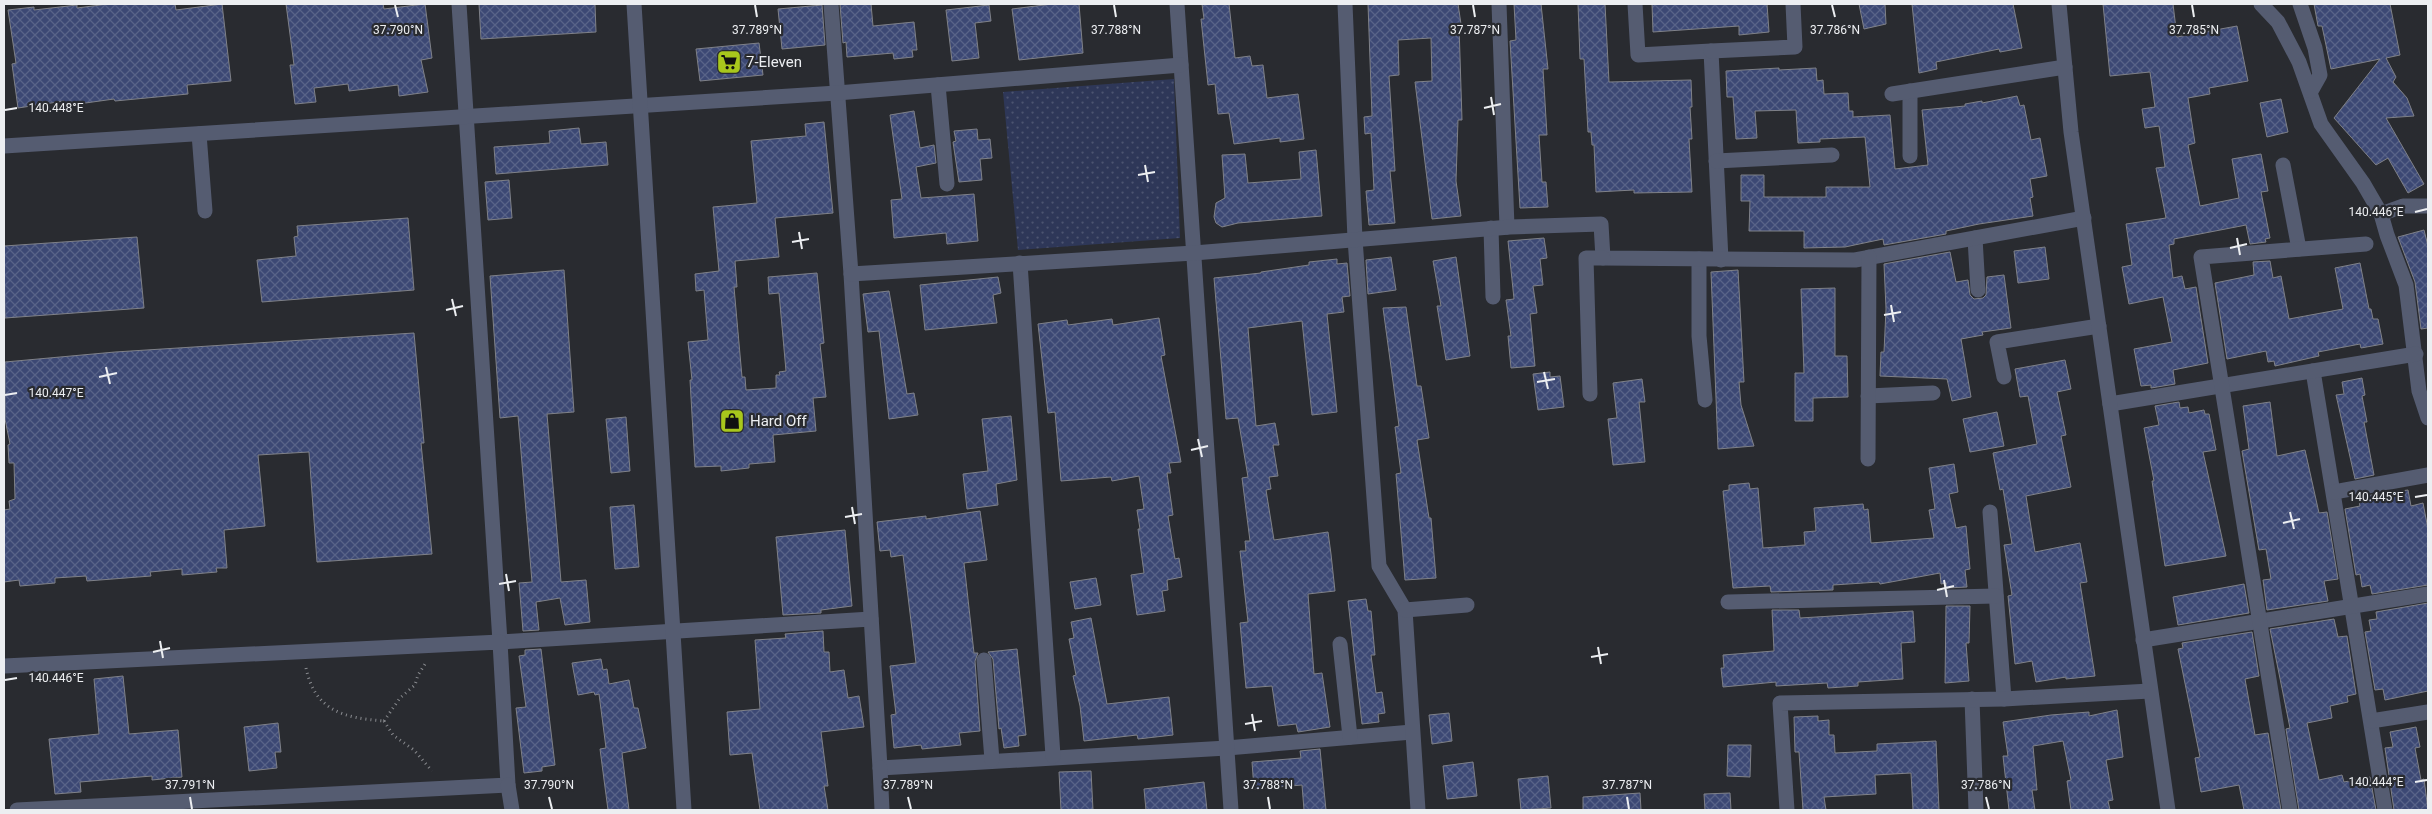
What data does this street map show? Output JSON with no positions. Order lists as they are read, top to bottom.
{
  "places": {
    "supermarket": ["7-Eleven"],
    "shop": ["Hard Off"]
  },
  "coordinates": [
    "37.790°N",
    "37.789°N",
    "37.788°N",
    "37.787°N",
    "37.786°N",
    "37.785°N",
    "140.448°E",
    "140.446°E",
    "140.447°E",
    "140.445°E",
    "140.444°E",
    "37.791°N"
  ]
}
